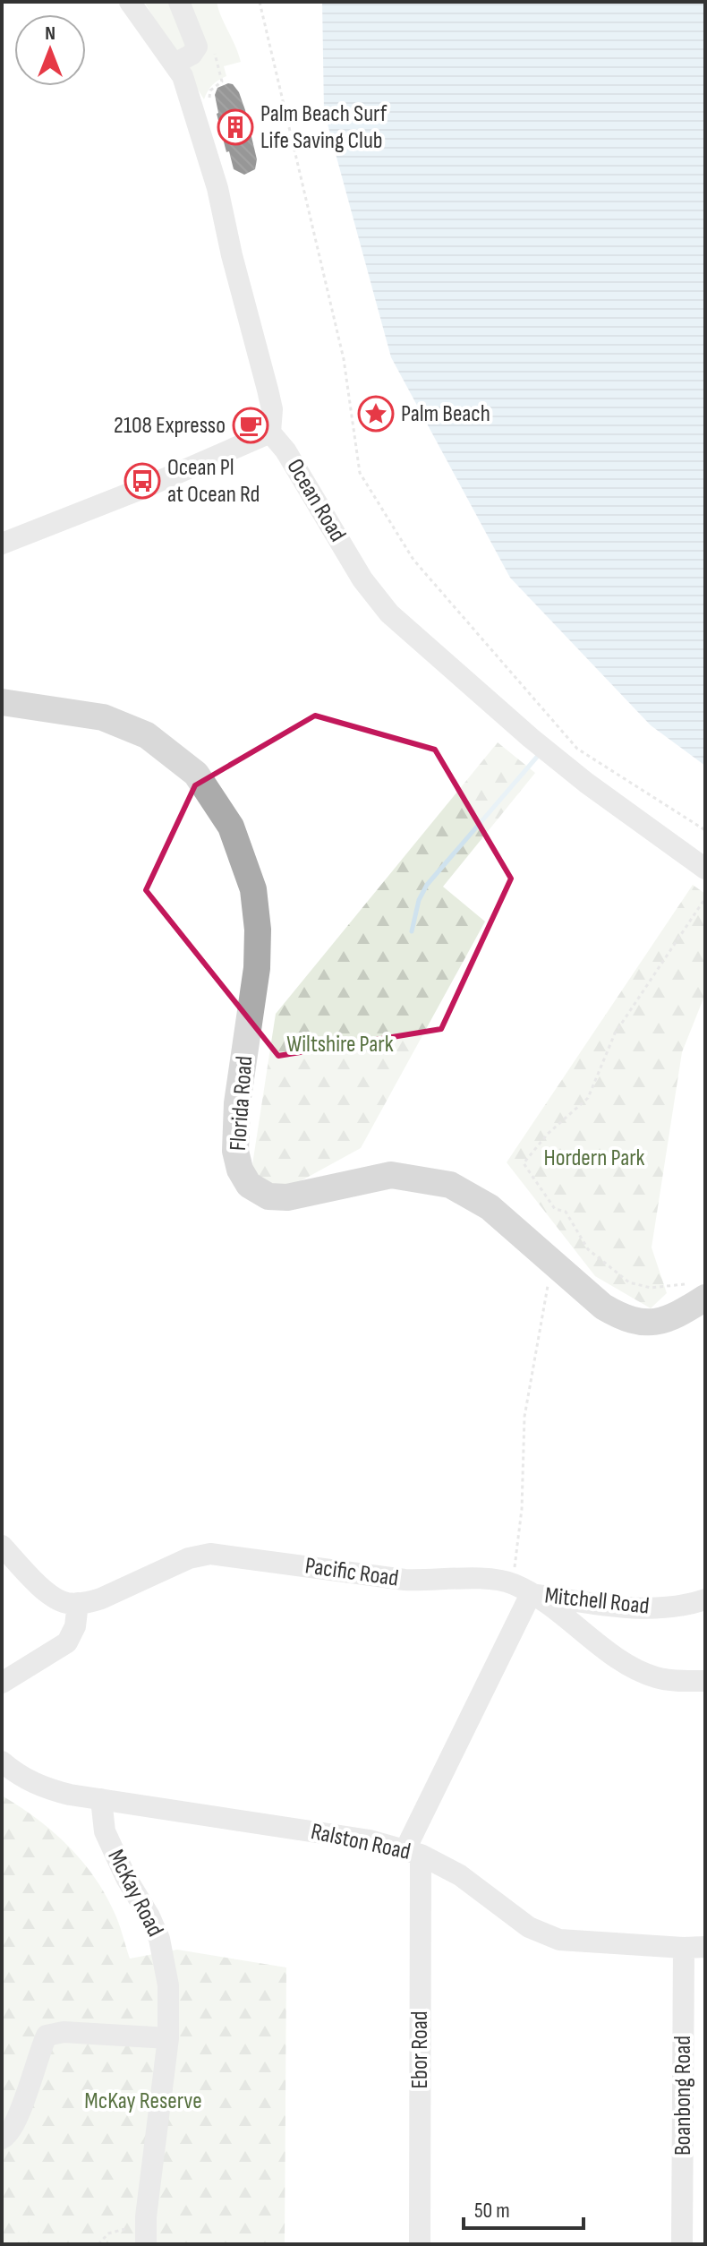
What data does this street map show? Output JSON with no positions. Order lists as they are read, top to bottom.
{
  "streets": {
    "main road": ["Florida Road"],
    "street": [
      "Ocean Road",
      "Pacific Road",
      "Mitchell Road",
      "Ralston Road",
      "McKay Road",
      "Ebor Road",
      "Boanbong Road"
    ]
  },
  "crossings": [
    ["Pacific Road", "Mitchell Road"],
    ["Pacific Road", "Ebor Road"],
    ["Mitchell Road", "Ebor Road"],
    ["Ralston Road", "McKay Road"],
    ["Ralston Road", "Ebor Road"],
    ["Ralston Road", "Boanbong Road"]
  ],
  "parks": ["Wiltshire Park", "Hordern Park", "McKay Reserve"],
  "places": {
    "building": ["Palm Beach Surf Life Saving Club"],
    "place": ["Palm Beach"],
    "cafe": ["2108 Expresso"],
    "bus stop": ["Ocean Pl at Ocean Rd"]
  },
  "scale_bar": "50 m",
  "north": "top"
}
